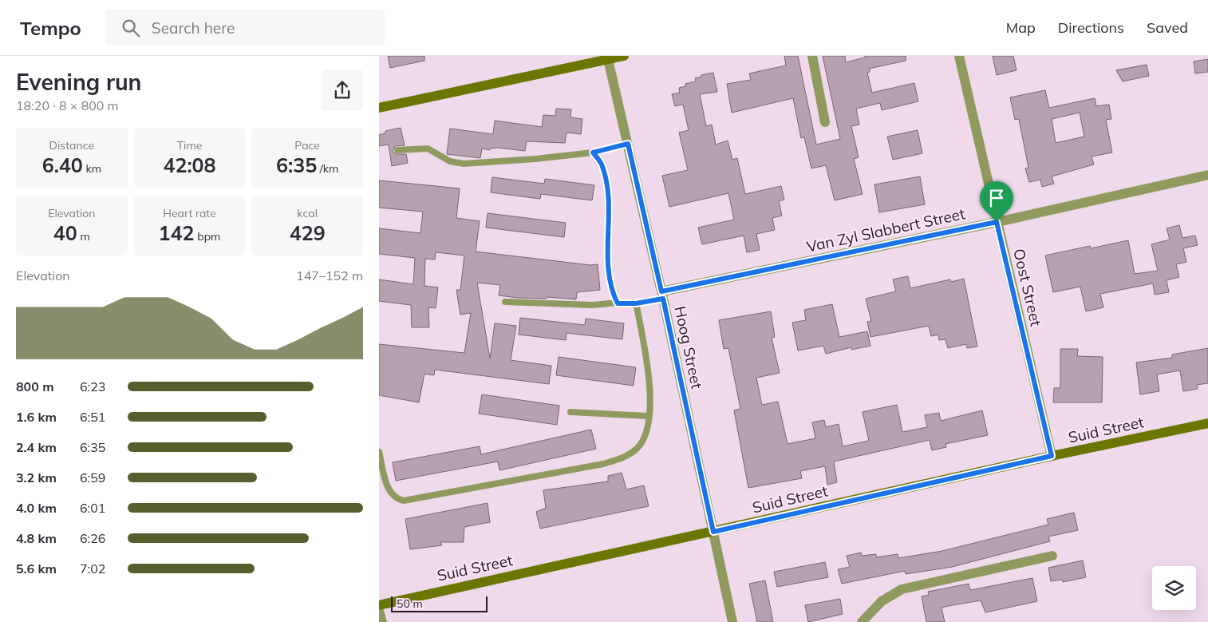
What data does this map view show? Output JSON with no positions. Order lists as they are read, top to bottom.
{
  "streets": {
    "street": [
      "Van Zyl Slabbert Street",
      "Oost Street",
      "Hoog Street",
      "Suid Street"
    ]
  },
  "crossings": [
    ["Van Zyl Slabbert Street", "Oost Street"],
    ["Van Zyl Slabbert Street", "Hoog Street"],
    ["Oost Street", "Suid Street"],
    ["Hoog Street", "Suid Street"]
  ],
  "scale_bar": "50 m",
  "page": {
    "header": "Tempo",
    "search": "Search here",
    "nav": ["Map", "Directions", "Saved"],
    "heading": ["Evening run", "18:20 · 8 × 800 m"],
    "stats": [
      ["Distance", "6.40 km"],
      ["Time", "42:08"],
      ["Pace", "6:35 /km"],
      ["Elevation", "40 m"],
      ["Heart rate", "142 bpm"],
      ["kcal", "429"]
    ],
    "chart": ["Elevation", "147–152 m"],
    "list": [
      {
        "name": "800 m",
        "note": "6:23"
      },
      {
        "name": "1.6 km",
        "note": "6:51"
      },
      {
        "name": "2.4 km",
        "note": "6:35"
      },
      {
        "name": "3.2 km",
        "note": "6:59"
      },
      {
        "name": "4.0 km",
        "note": "6:01"
      },
      {
        "name": "4.8 km",
        "note": "6:26"
      },
      {
        "name": "5.6 km",
        "note": "7:02"
      }
    ],
    "scale": "50 m"
  }
}
